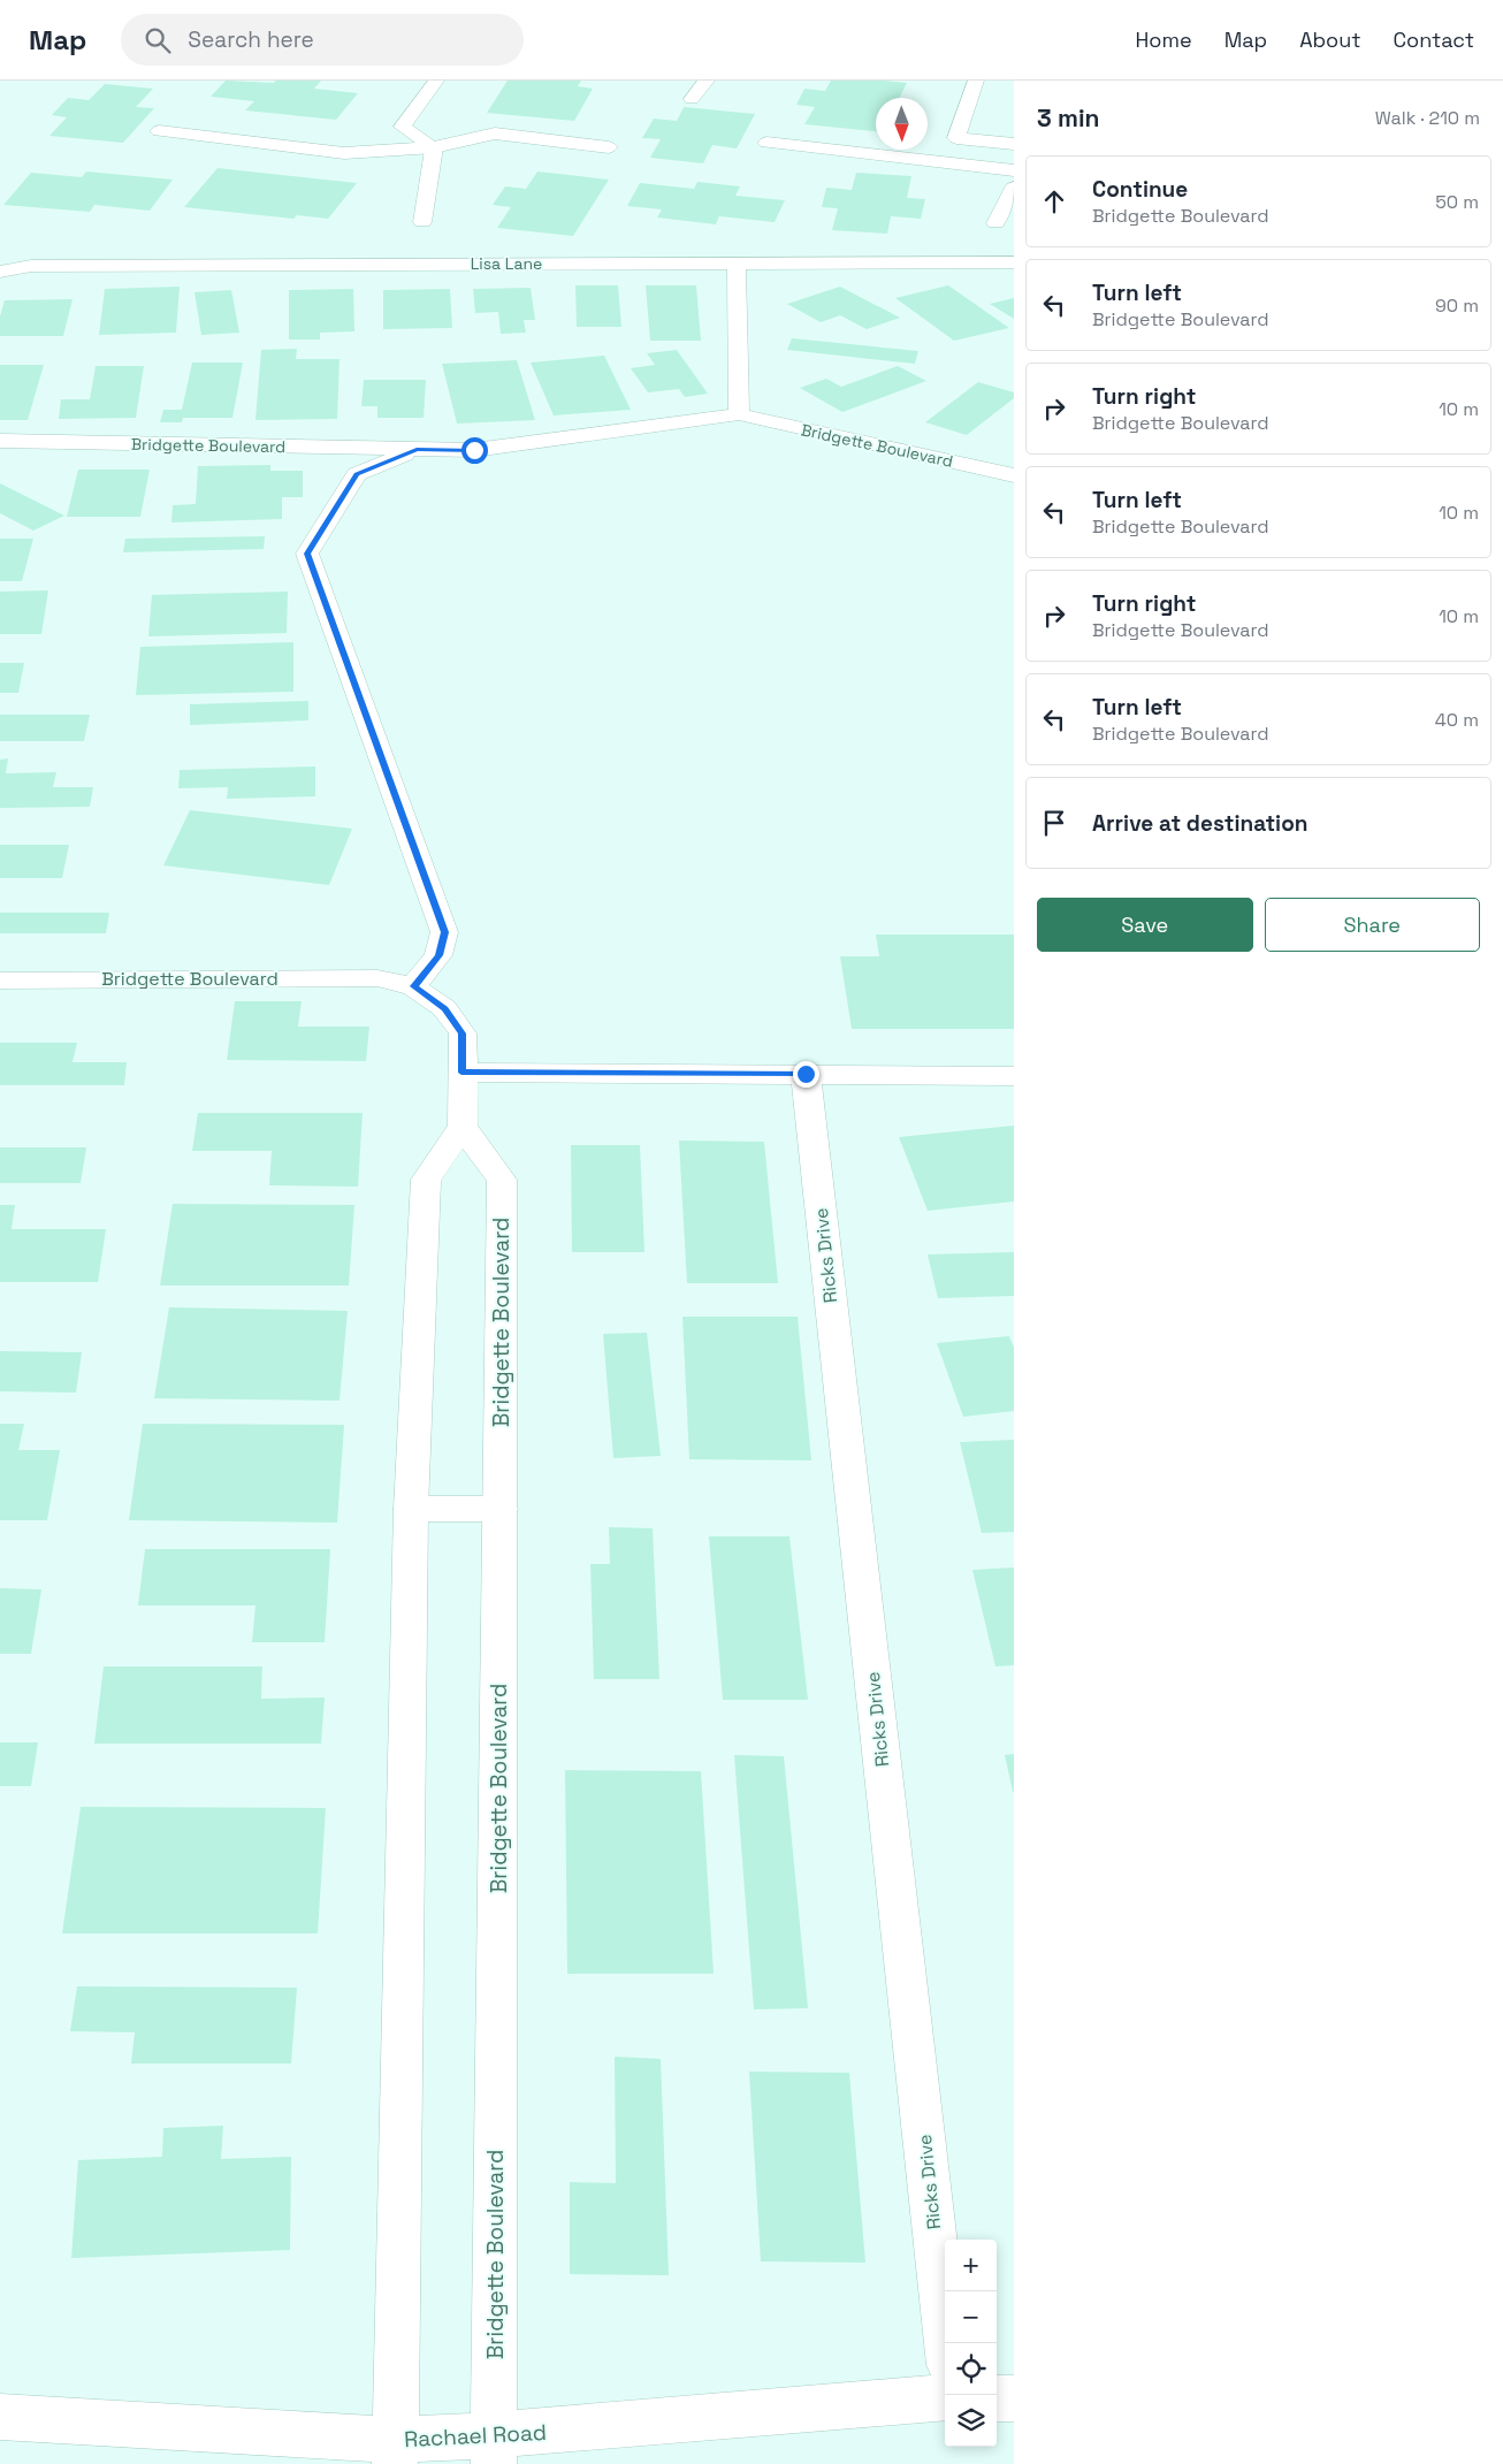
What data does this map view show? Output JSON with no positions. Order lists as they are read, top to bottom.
{
  "streets": {
    "street": [
      "Lisa Lane",
      "Bridgette Boulevard",
      "Ricks Drive",
      "Rachael Road"
    ]
  },
  "crossings": [
    ["Bridgette Boulevard", "Rachael Road"]
  ],
  "north": "bottom",
  "page": {
    "header": "Map",
    "search": "Search here",
    "nav": [
      "Home",
      "Map",
      "About",
      "Contact"
    ],
    "heading": ["3 min", "Walk · 210 m"],
    "list": [
      ["Continue", "Bridgette Boulevard", "50 m"],
      ["Turn left", "Bridgette Boulevard", "90 m"],
      ["Turn right", "Bridgette Boulevard", "10 m"],
      ["Turn left", "Bridgette Boulevard", "10 m"],
      ["Turn right", "Bridgette Boulevard", "10 m"],
      ["Turn left", "Bridgette Boulevard", "40 m"],
      "Arrive at destination"
    ],
    "buttons": ["Save", "Share"],
    "map_buttons": ["+", "−"]
  }
}
